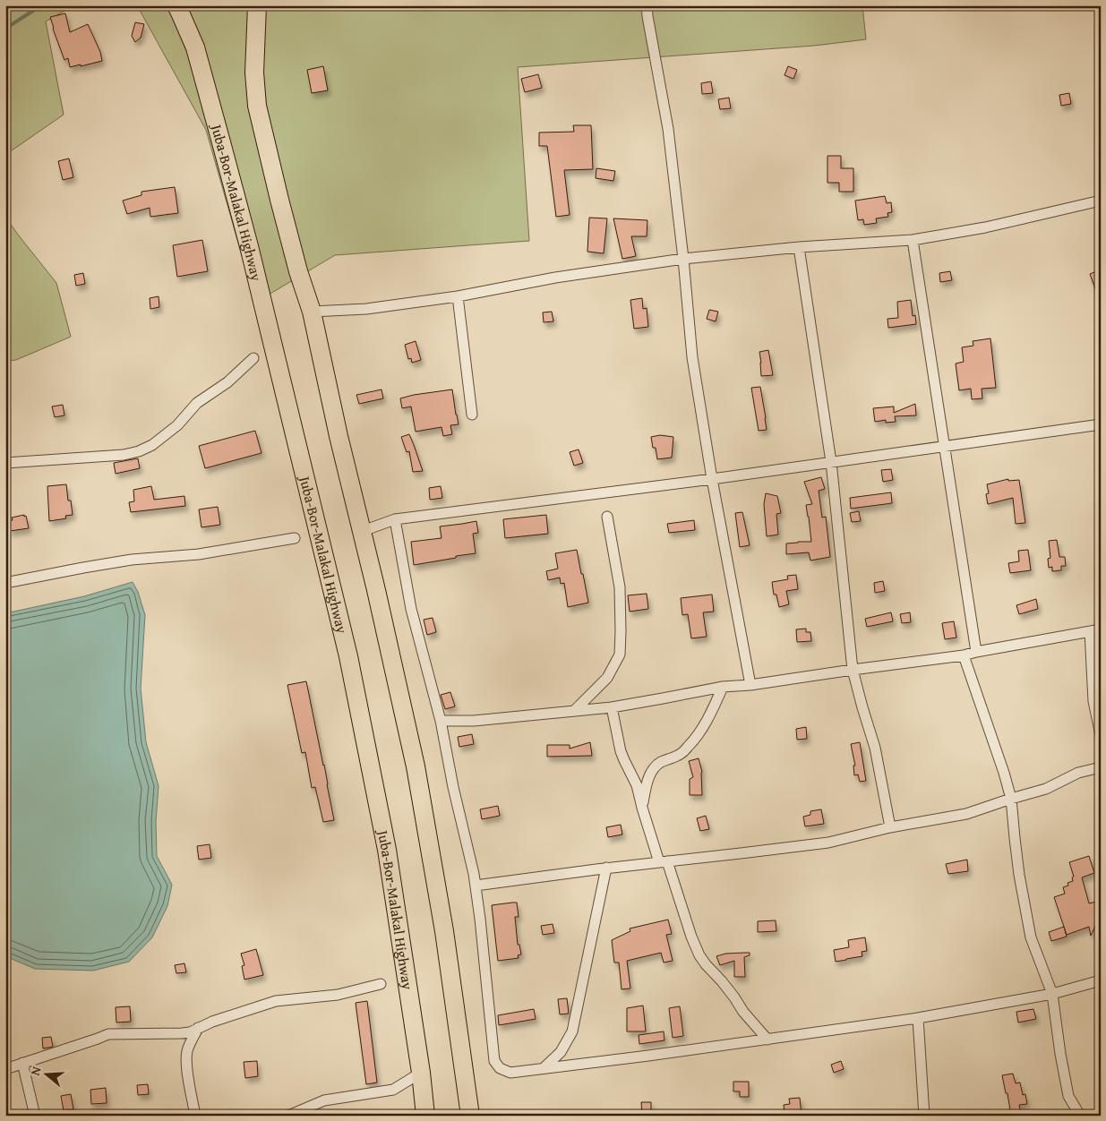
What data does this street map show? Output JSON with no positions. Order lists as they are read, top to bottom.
{
  "streets": {
    "highway": ["Juba-Bor-Malakal Highway"]
  },
  "north": "left"
}
